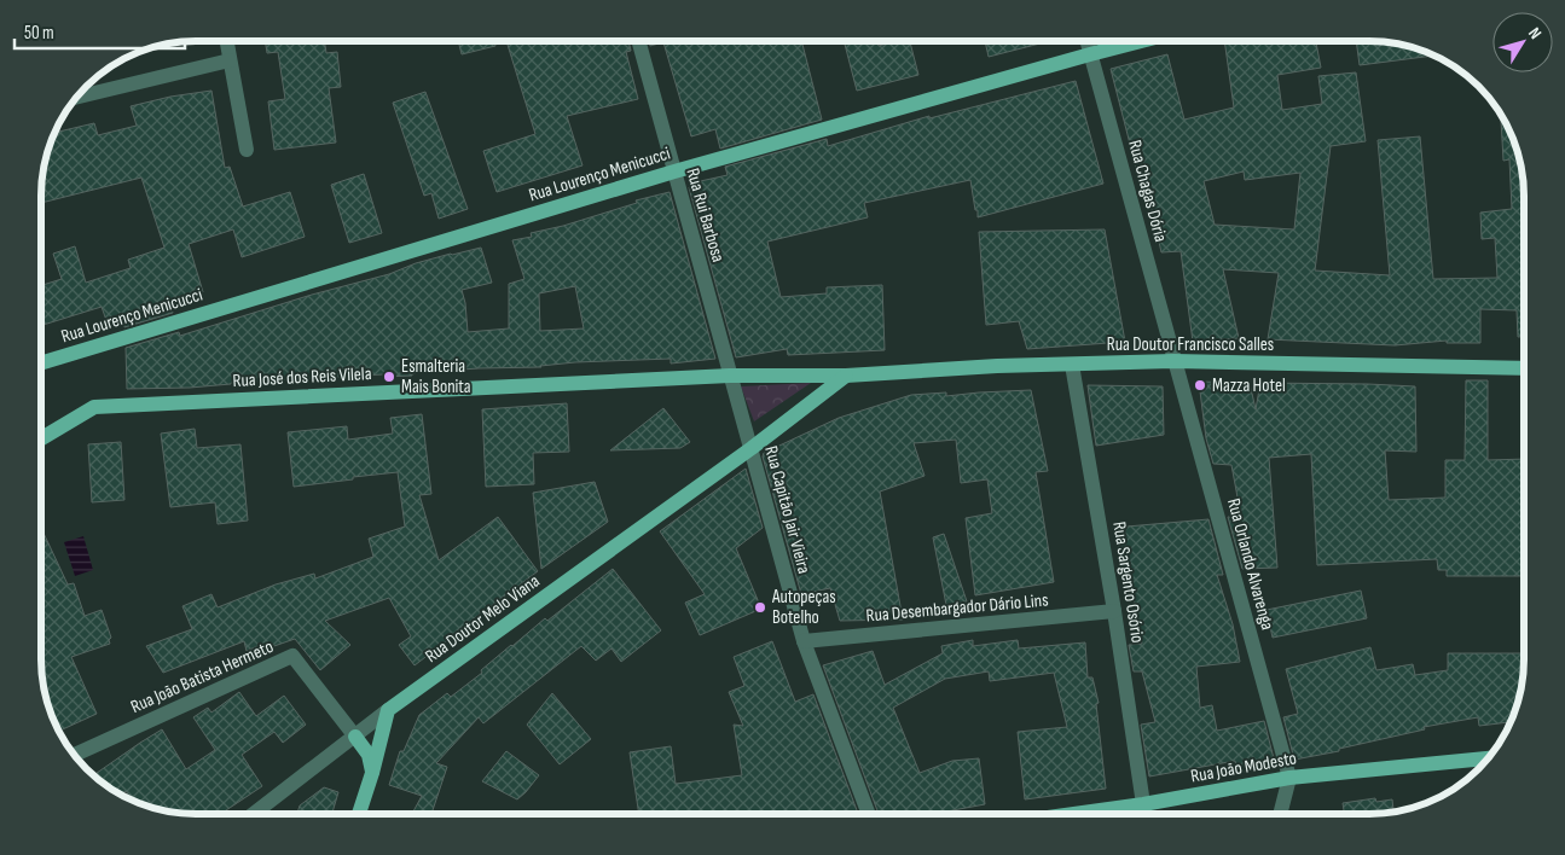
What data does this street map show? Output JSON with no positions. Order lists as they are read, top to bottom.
{
  "streets": {
    "main road": [
      "Rua Lourenço Menicucci",
      "Rua Doutor Francisco Salles",
      "Rua José dos Reis Vilela",
      "Rua Doutor Melo Viana",
      "Rua João Modesto"
    ],
    "street": [
      "Rua Chagas Dória",
      "Rua Rui Barbosa",
      "Rua Capitão Jair Vieira",
      "Rua Orlando Alvarenga",
      "Rua Sargento Osório",
      "Rua Desembargador Dário Lins",
      "Rua João Batista Hermeto"
    ]
  },
  "crossings": [
    ["Rua Lourenço Menicucci", "Rua Chagas Dória"],
    ["Rua Lourenço Menicucci", "Rua Rui Barbosa"],
    ["Rua Chagas Dória", "Rua Doutor Francisco Salles"],
    ["Rua Chagas Dória", "Rua Orlando Alvarenga"],
    ["Rua Rui Barbosa", "Rua Doutor Francisco Salles"],
    ["Rua Rui Barbosa", "Rua José dos Reis Vilela"],
    ["Rua Rui Barbosa", "Rua Capitão Jair Vieira"],
    ["Rua Doutor Francisco Salles", "Rua José dos Reis Vilela"],
    ["Rua Doutor Francisco Salles", "Rua Capitão Jair Vieira"],
    ["Rua Doutor Francisco Salles", "Rua Orlando Alvarenga"],
    ["Rua Doutor Francisco Salles", "Rua Sargento Osório"],
    ["Rua José dos Reis Vilela", "Rua Capitão Jair Vieira"],
    ["Rua Capitão Jair Vieira", "Rua Desembargador Dário Lins"],
    ["Rua Capitão Jair Vieira", "Rua Doutor Melo Viana"],
    ["Rua Orlando Alvarenga", "Rua João Modesto"],
    ["Rua Sargento Osório", "Rua Desembargador Dário Lins"],
    ["Rua Sargento Osório", "Rua João Modesto"],
    ["Rua Doutor Melo Viana", "Rua João Batista Hermeto"]
  ],
  "places": ["Esmalteria Mais Bonita", "Mazza Hotel", "Autopeças Botelho"],
  "scale_bar": "50 m",
  "north": "top right"
}
